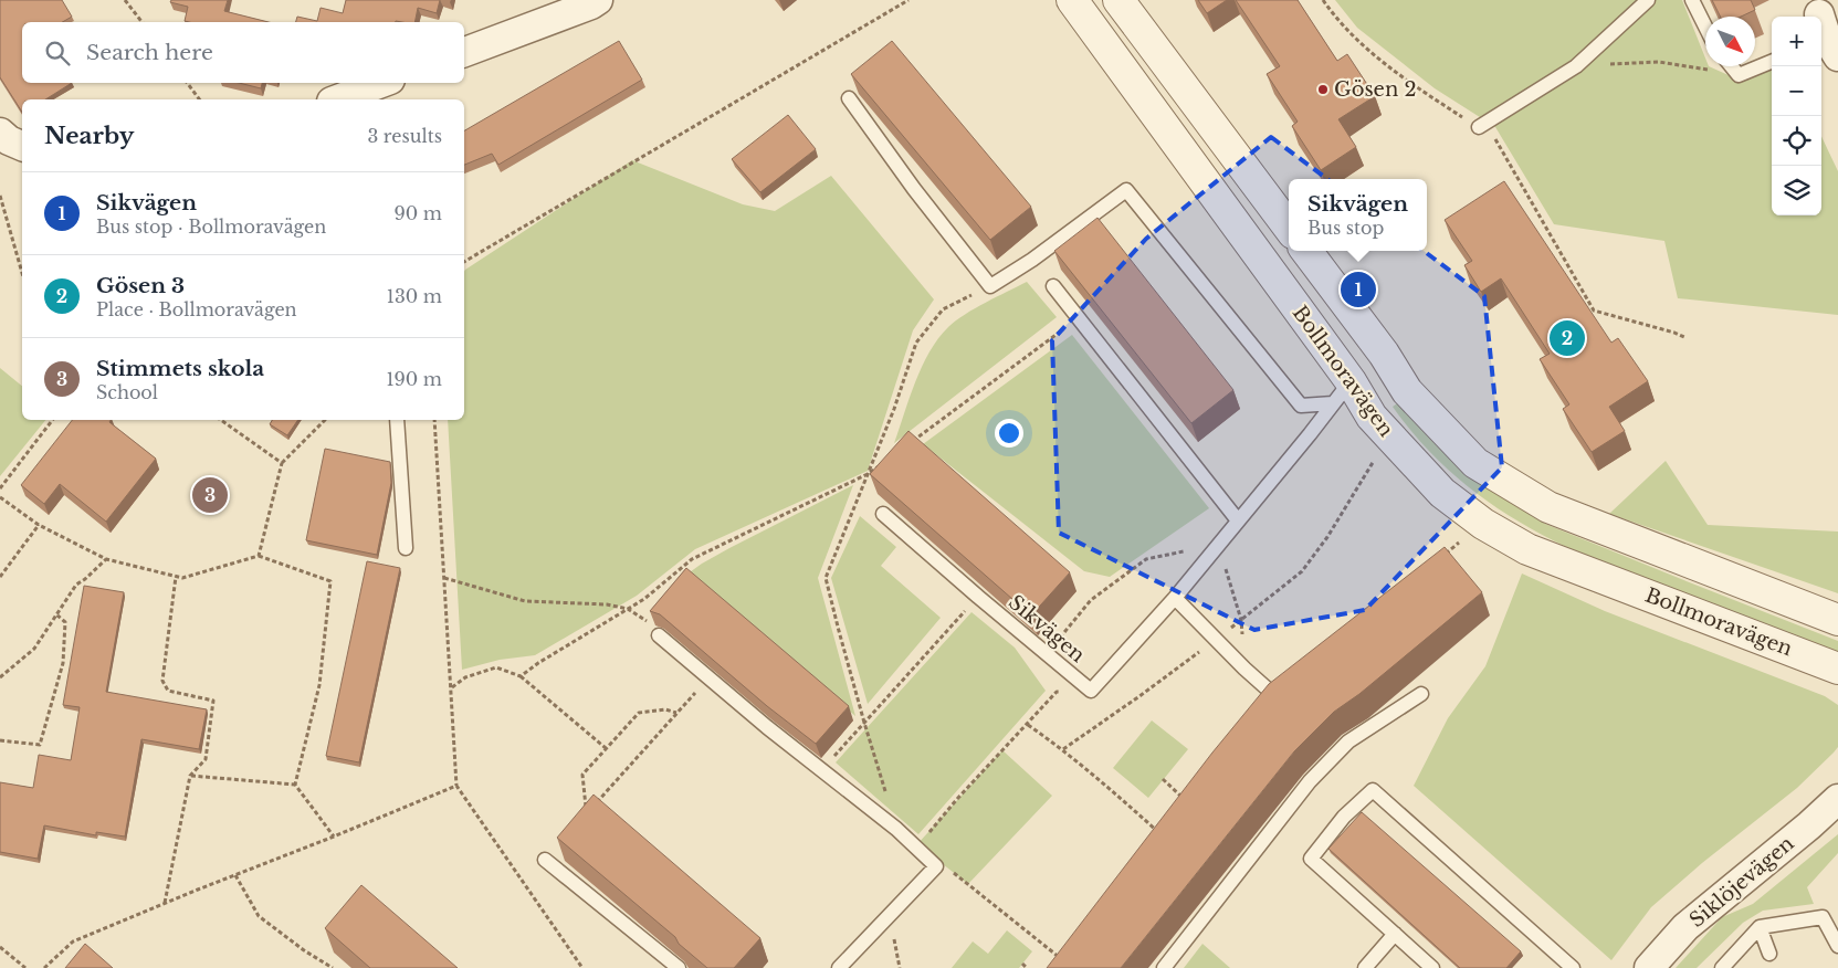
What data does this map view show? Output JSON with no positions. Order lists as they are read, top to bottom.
{
  "streets": {
    "street": ["Bollmoravägen", "Siklöjevägen"],
    "lane": ["Sikvägen"]
  },
  "crossings": [
    ["Bollmoravägen", "Sikvägen"]
  ],
  "places": ["Gösen 2"],
  "north": "bottom right",
  "page": {
    "map_buttons": ["+", "−"],
    "search": "Search here",
    "heading": ["Nearby", "3 results"],
    "list": [
      {
        "mark": "1",
        "name": "Sikvägen",
        "note": "Bus stop · Bollmoravägen",
        "value": "90 m"
      },
      {
        "mark": "2",
        "name": "Gösen 3",
        "note": "Place · Bollmoravägen",
        "value": "130 m"
      },
      {
        "mark": "3",
        "name": "Stimmets skola",
        "note": "School",
        "value": "190 m"
      }
    ],
    "popup": ["Sikvägen", "Bus stop"],
    "pins": ["1", "2", "3"]
  }
}
